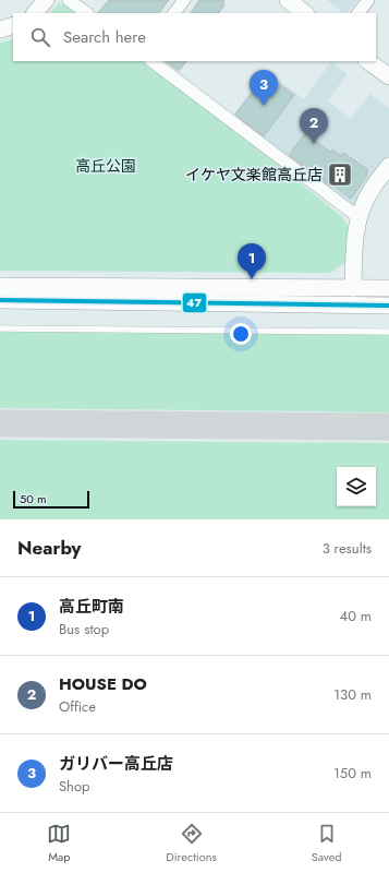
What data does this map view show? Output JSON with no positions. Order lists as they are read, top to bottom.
{
  "parks": ["高丘公園"],
  "places": {
    "building": ["イケヤ文楽館高丘店"]
  },
  "lines": ["transit line 47"],
  "scale_bar": "50 m",
  "page": {
    "search": "Search here",
    "pins": ["3", "2", "1"],
    "scale": "50 m",
    "heading": ["Nearby", "3 results"],
    "list": [
      {
        "mark": "1",
        "name": "高丘町南",
        "note": "Bus stop",
        "value": "40 m"
      },
      {
        "mark": "2",
        "name": "HOUSE DO",
        "note": "Office",
        "value": "130 m"
      },
      {
        "mark": "3",
        "name": "ガリバー高丘店",
        "note": "Shop",
        "value": "150 m"
      }
    ],
    "nav": ["Map", "Directions", "Saved"]
  }
}
